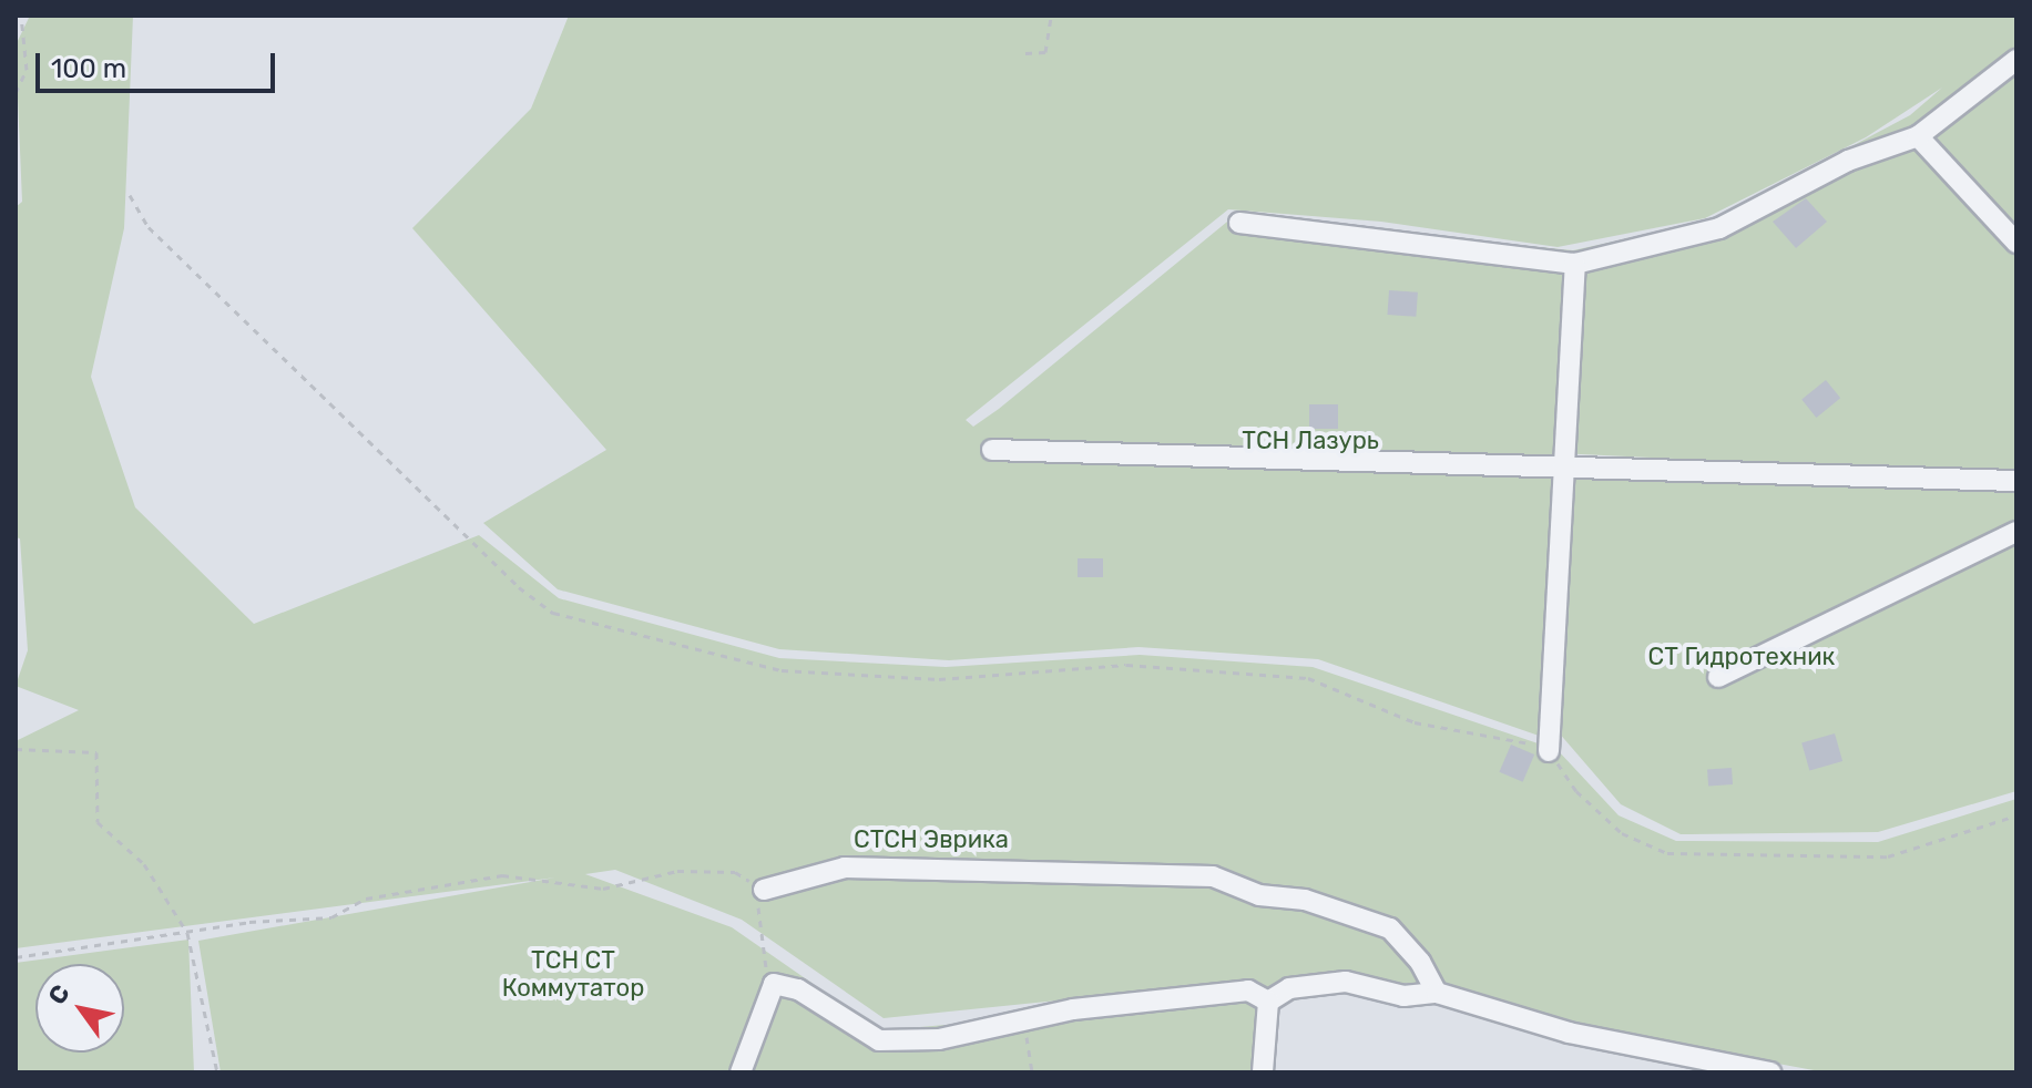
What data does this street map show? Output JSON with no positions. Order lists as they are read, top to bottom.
{
  "parks": [
    "ТСН Лазурь",
    "СТ Гидротехник",
    "СТСН Эврика",
    "ТСН СТ Коммутатор"
  ],
  "scale_bar": "100 m",
  "north": "top left"
}
